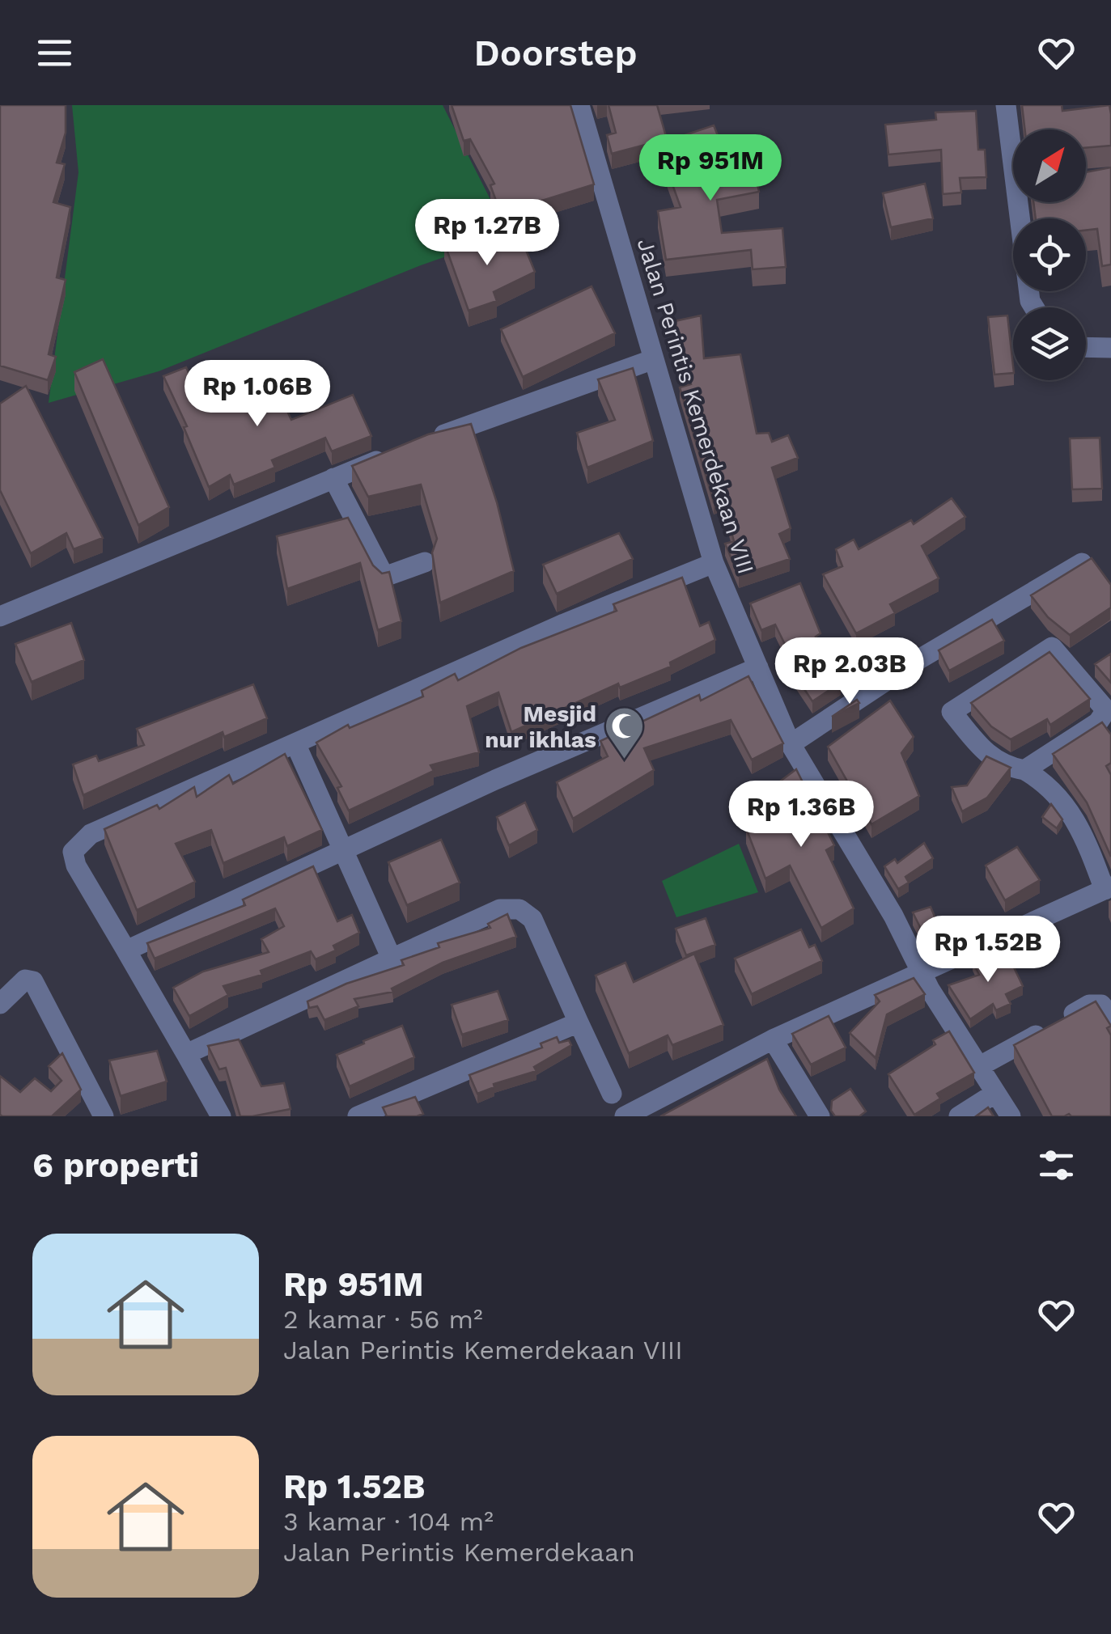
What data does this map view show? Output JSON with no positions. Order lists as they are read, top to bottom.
{
  "streets": {
    "street": ["Jalan Perintis Kemerdekaan VIII"]
  },
  "places": {
    "mosque": ["Mesjid nur ikhlas"]
  },
  "north": "top right",
  "page": {
    "header": "Doorstep",
    "price": [
      "Rp 951M",
      "Rp 1.27B",
      "Rp 1.06B",
      "Rp 2.03B",
      "Rp 1.36B",
      "Rp 1.52B"
    ],
    "heading": "6 properti",
    "list": [
      {
        "name": "Rp 951M",
        "note": "2 kamar · 56 m² · Jalan Perintis Kemerdekaan VIII"
      },
      {
        "name": "Rp 1.52B",
        "note": "3 kamar · 104 m² · Jalan Perintis Kemerdekaan"
      }
    ]
  }
}
